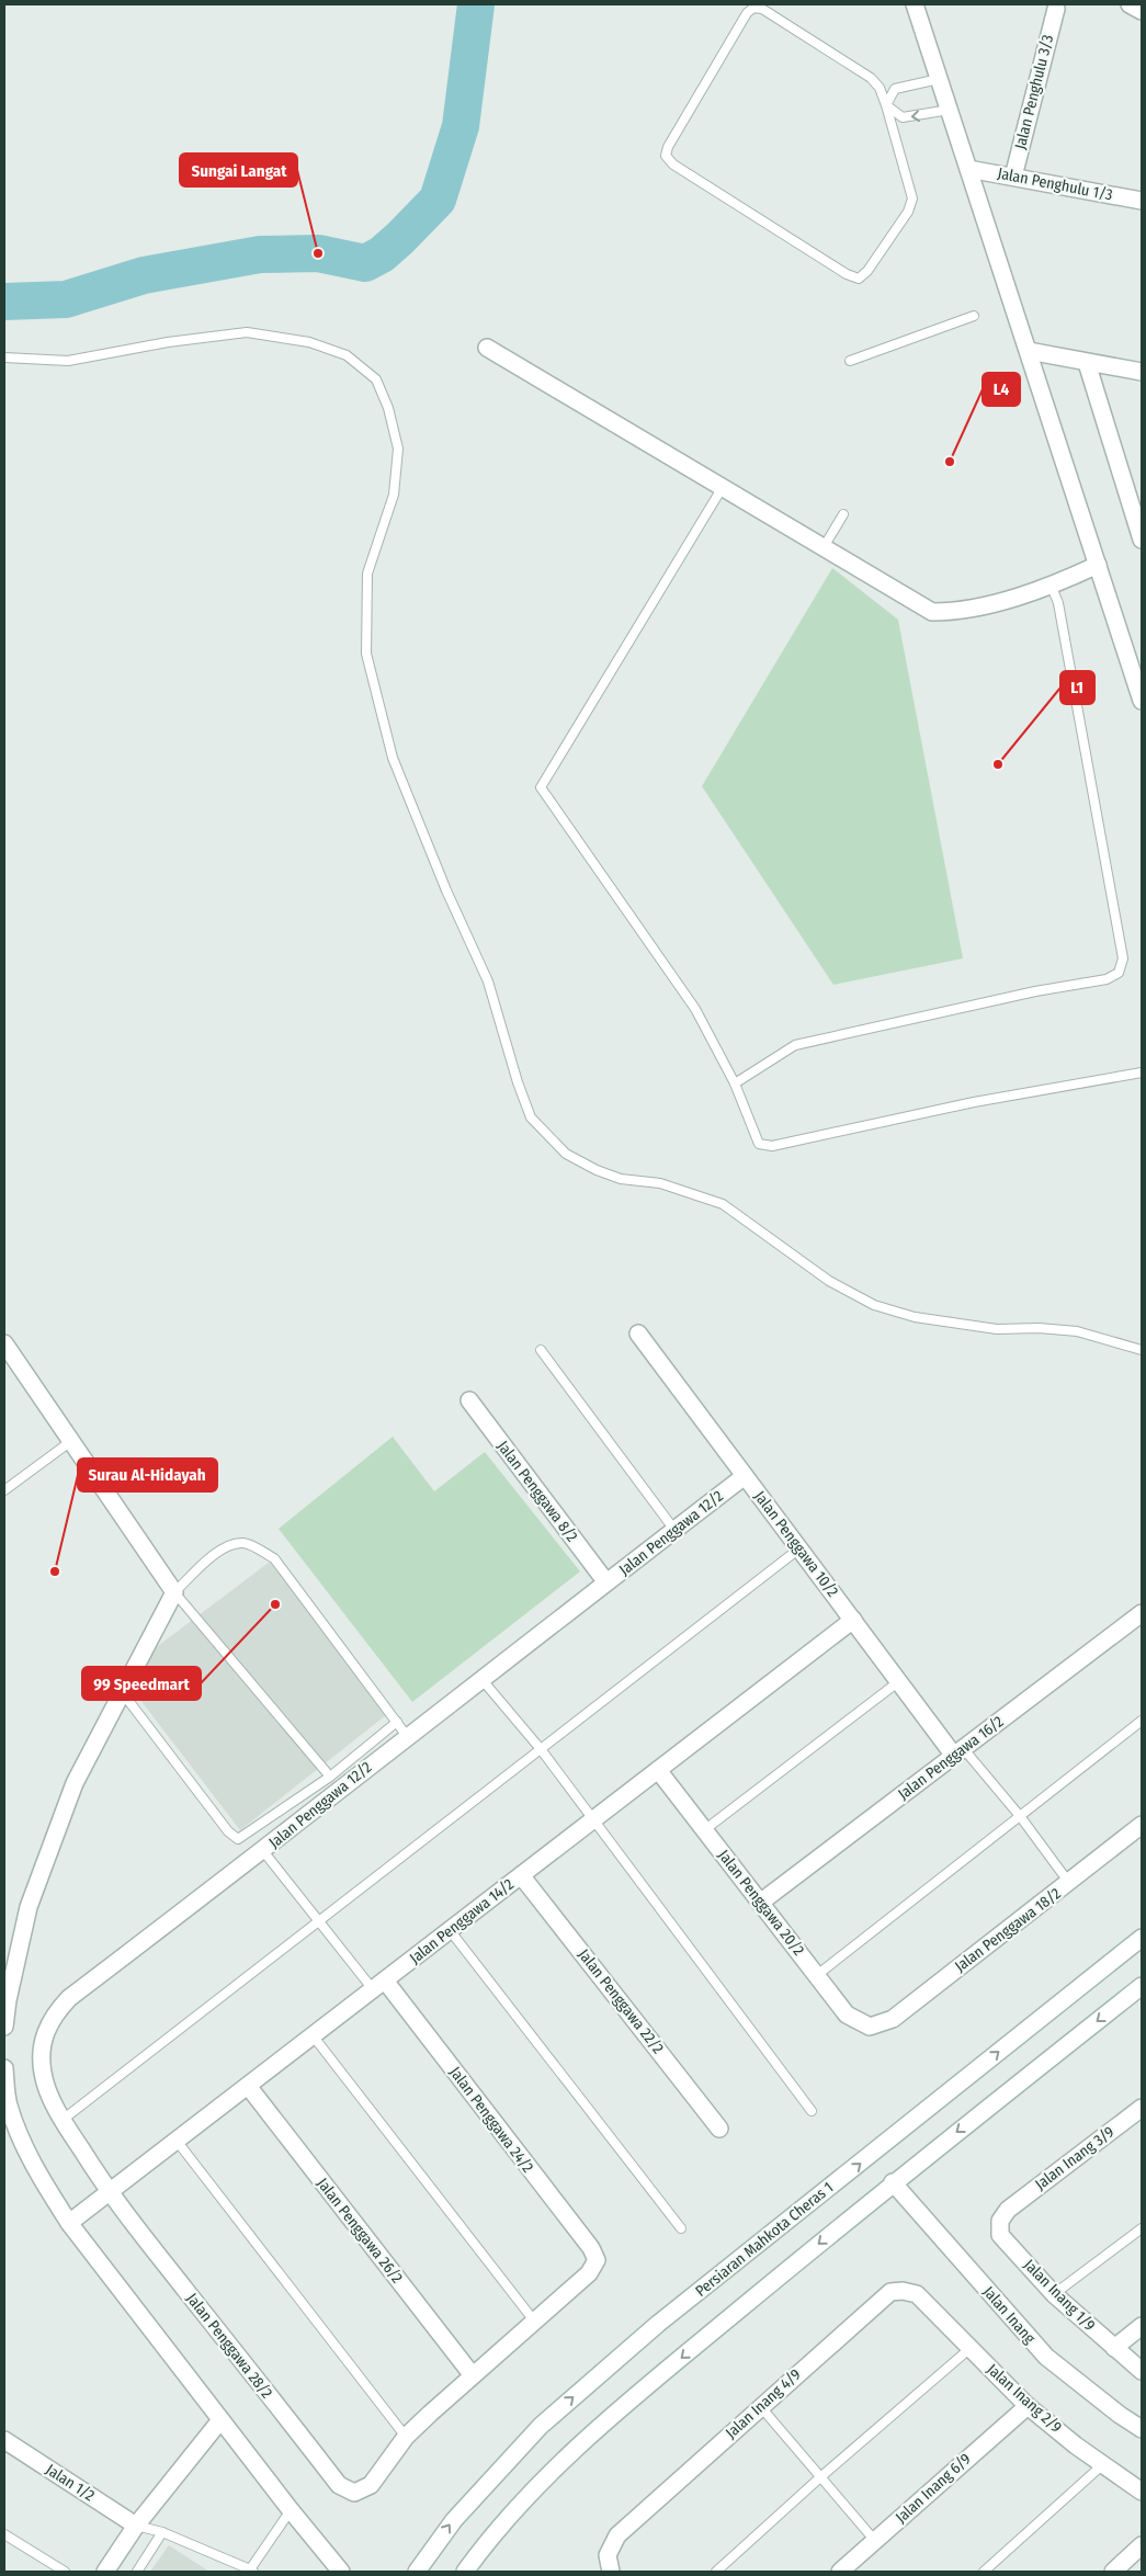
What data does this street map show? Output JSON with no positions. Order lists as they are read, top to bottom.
{
  "streets": {
    "street": [
      "Jalan Penghulu 3/3",
      "Jalan Penghulu 1/3",
      "Jalan Penggawa 8/2",
      "Jalan Penggawa 12/2",
      "Jalan Penggawa 10/2",
      "Jalan Penggawa 16/2",
      "Jalan Penggawa 20/2",
      "Jalan Penggawa 14/2",
      "Jalan Penggawa 18/2",
      "Jalan Penggawa 22/2",
      "Jalan Penggawa 24/2",
      "Jalan Inang 3/9",
      "Jalan Penggawa 26/2",
      "Persiaran Mahkota Cheras 1",
      "Jalan Inang 1/9",
      "Jalan Inang",
      "Jalan Penggawa 28/2",
      "Jalan Inang 2/9",
      "Jalan Inang 4/9",
      "Jalan 1/2",
      "Jalan Inang 6/9"
    ]
  },
  "crossings": [
    ["Jalan Penghulu 3/3", "Jalan Penghulu 1/3"],
    ["Jalan Penggawa 8/2", "Jalan Penggawa 12/2"],
    ["Jalan Penggawa 12/2", "Jalan Penggawa 10/2"],
    ["Jalan Penggawa 12/2", "Jalan Penggawa 14/2"],
    ["Jalan Penggawa 12/2", "Jalan Penggawa 28/2"],
    ["Jalan Penggawa 10/2", "Jalan Penggawa 16/2"],
    ["Jalan Penggawa 10/2", "Jalan Penggawa 14/2"],
    ["Jalan Penggawa 16/2", "Jalan Penggawa 20/2"],
    ["Jalan Penggawa 20/2", "Jalan Penggawa 14/2"],
    ["Jalan Penggawa 20/2", "Jalan Penggawa 18/2"],
    ["Jalan Penggawa 14/2", "Jalan Penggawa 22/2"],
    ["Jalan Penggawa 14/2", "Jalan Penggawa 24/2"],
    ["Jalan Penggawa 14/2", "Jalan Penggawa 26/2"],
    ["Jalan Penggawa 14/2", "Jalan Penggawa 28/2"],
    ["Jalan Inang 3/9", "Jalan Inang 1/9"],
    ["Jalan Inang 2/9", "Jalan Inang 4/9"],
    ["Jalan Inang 2/9", "Jalan Inang 6/9"]
  ],
  "places": [
    "Sungai Langat",
    "L4",
    "L1",
    "Surau Al-Hidayah",
    "99 Speedmart"
  ]
}
